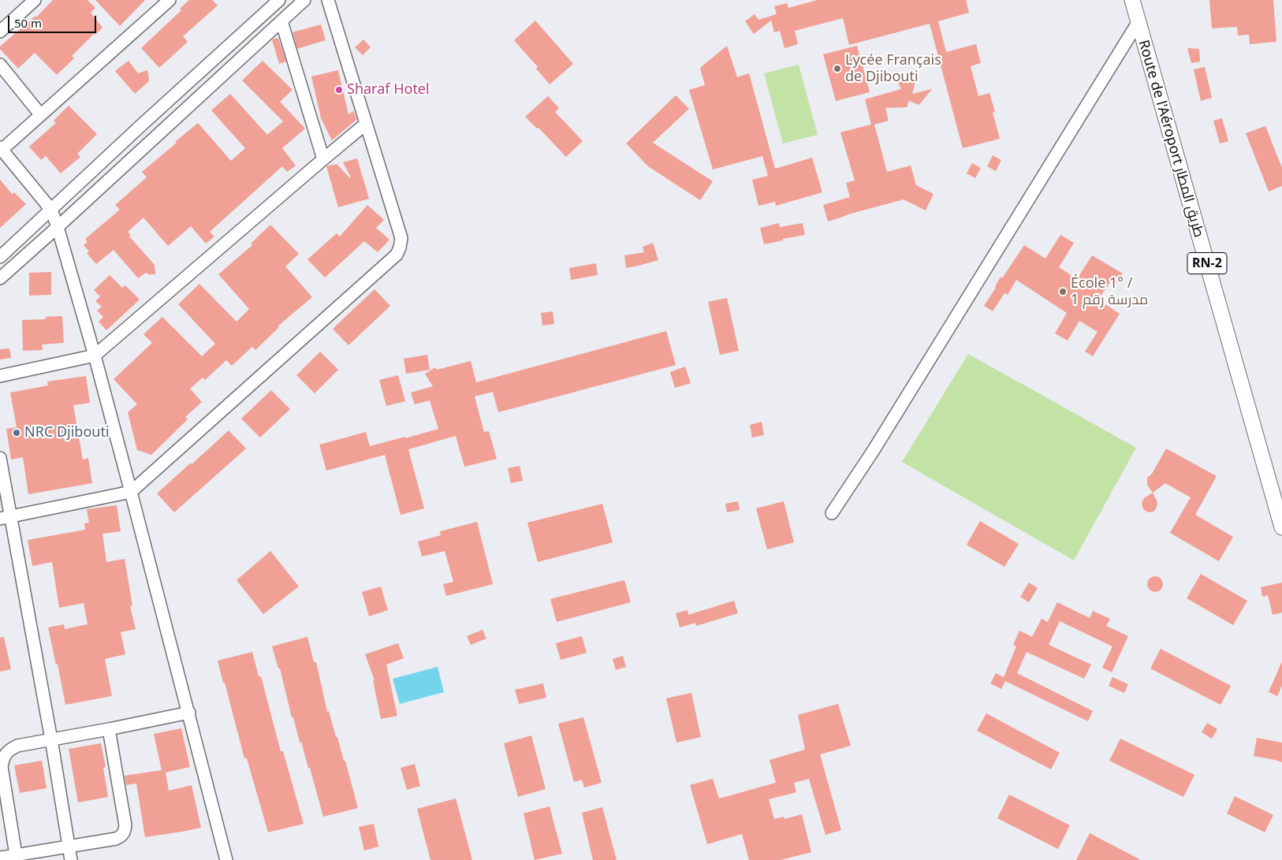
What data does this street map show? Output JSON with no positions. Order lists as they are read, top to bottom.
{
  "streets": {
    "main road": ["Route de l'Aéroport طريق المطار", "RN-2"]
  },
  "places": [
    "Lycée Français de Djibouti",
    "Sharaf Hotel",
    "École 1° / مدرسة رقم 1",
    "NRC Djibouti"
  ],
  "scale_bar": "50 m"
}
